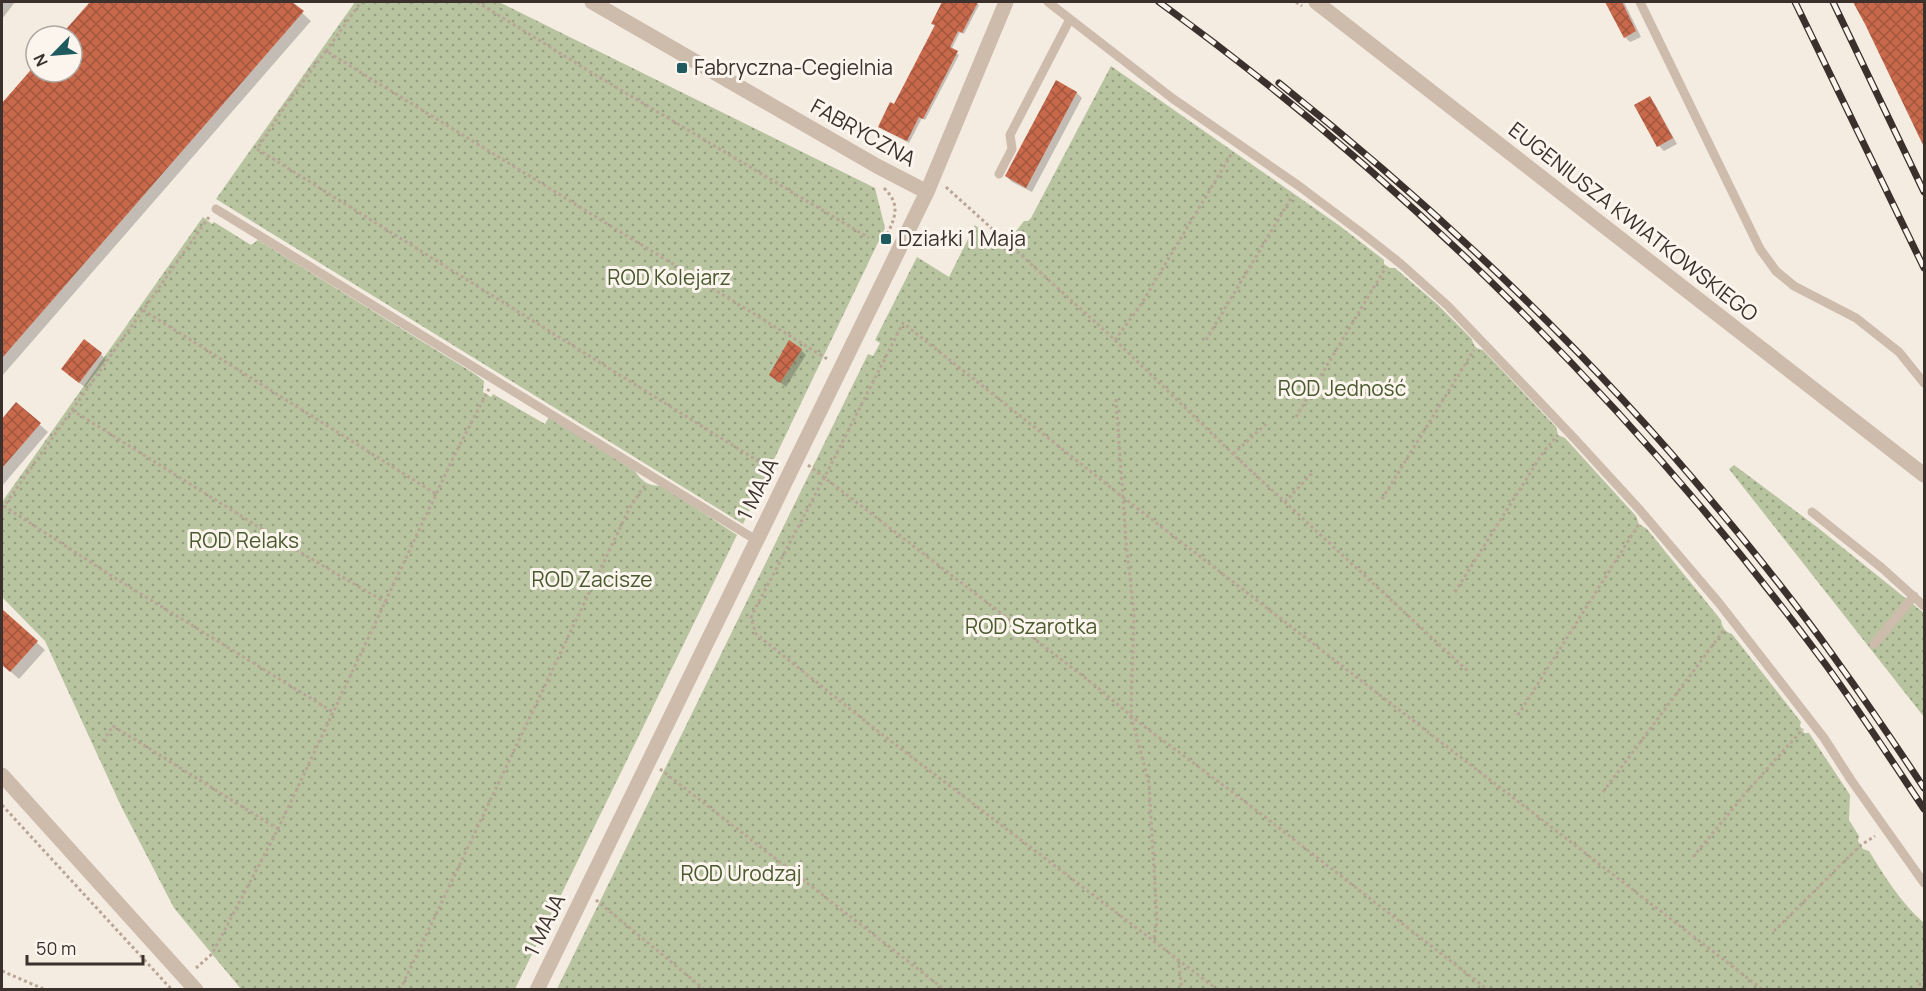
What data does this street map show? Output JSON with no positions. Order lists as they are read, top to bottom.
{
  "streets": {
    "street": ["FABRYCZNA", "EUGENIUSZA KWIATKOWSKIEGO", "1 MAJA"]
  },
  "crossings": [
    ["FABRYCZNA", "1 MAJA"]
  ],
  "parks": [
    "ROD Kolejarz",
    "ROD Jedność",
    "ROD Relaks",
    "ROD Zacisze",
    "ROD Szarotka",
    "ROD Urodzaj"
  ],
  "places": {
    "transit": ["Fabryczna-Cegielnia", "Działki 1 Maja"]
  },
  "scale_bar": "50 m",
  "north": "bottom left"
}
